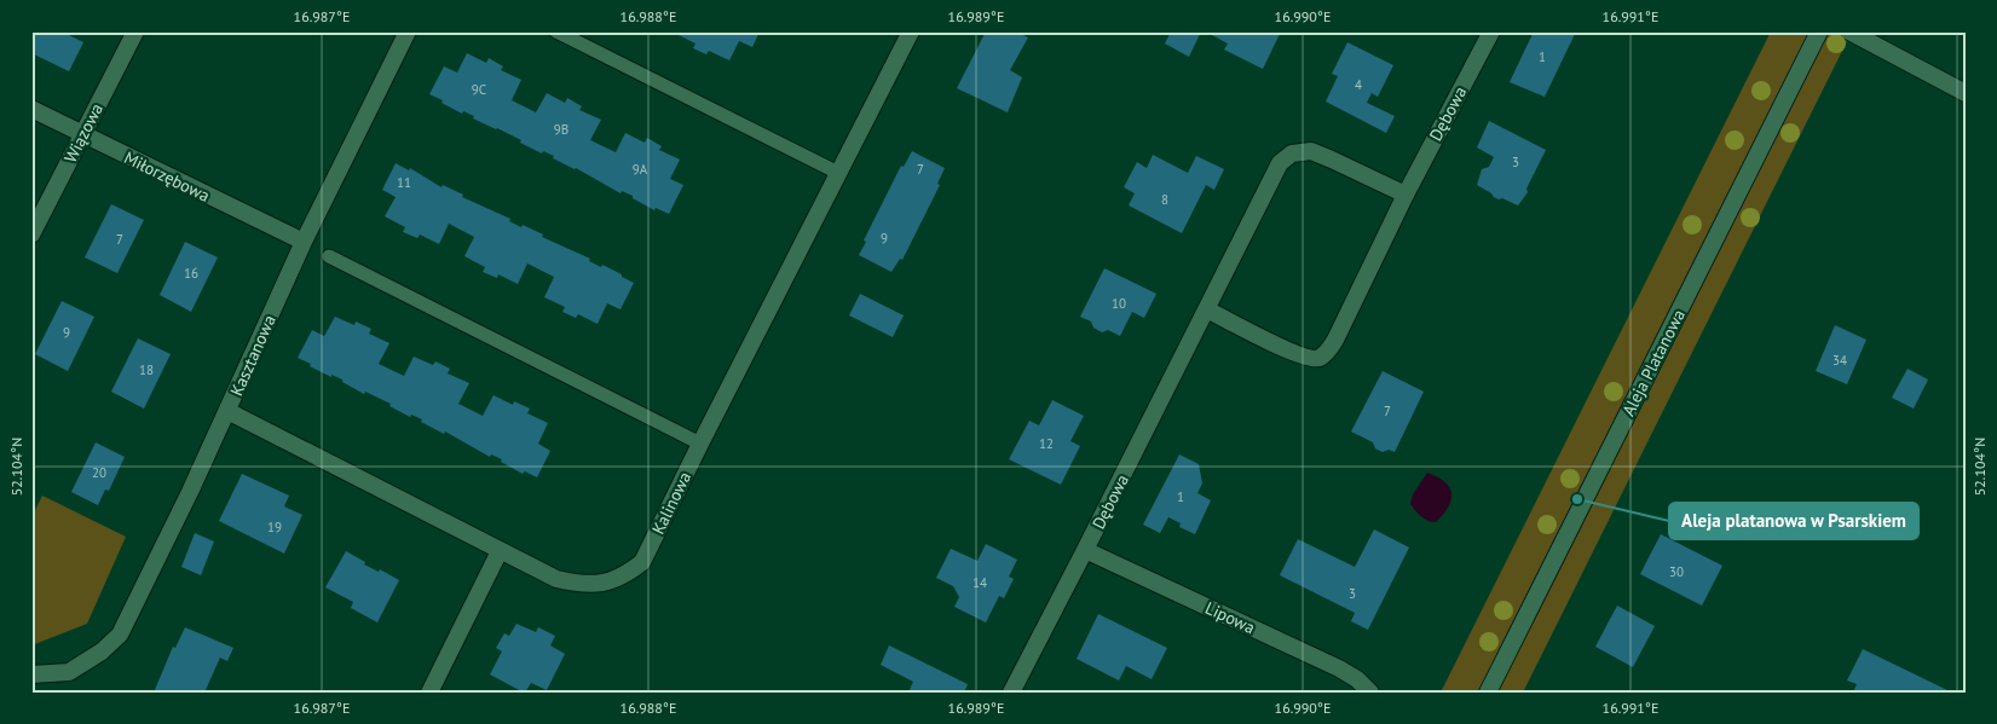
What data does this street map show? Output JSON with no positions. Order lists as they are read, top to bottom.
{
  "streets": {
    "street": [
      "Dębowa",
      "Wiązowa",
      "Miłorzębowa",
      "Kasztanowa",
      "Aleja Platanowa",
      "Kalinowa",
      "Lipowa"
    ]
  },
  "crossings": [
    ["Dębowa", "Lipowa"],
    ["Wiązowa", "Miłorzębowa"],
    ["Miłorzębowa", "Kasztanowa"],
    ["Kasztanowa", "Kalinowa"]
  ],
  "places": ["Aleja platanowa w Psarskiem"],
  "house_numbers": [
    "1",
    "4",
    "9C",
    "9B",
    "3",
    "9A",
    "7",
    "11",
    "8",
    "9",
    "7",
    "16",
    "10",
    "9",
    "34",
    "18",
    "7",
    "12",
    "20",
    "1",
    "19",
    "30",
    "14",
    "3"
  ],
  "coordinates": [
    "16.987°E",
    "16.988°E",
    "16.989°E",
    "16.990°E",
    "16.991°E",
    "52.104°N"
  ]
}
